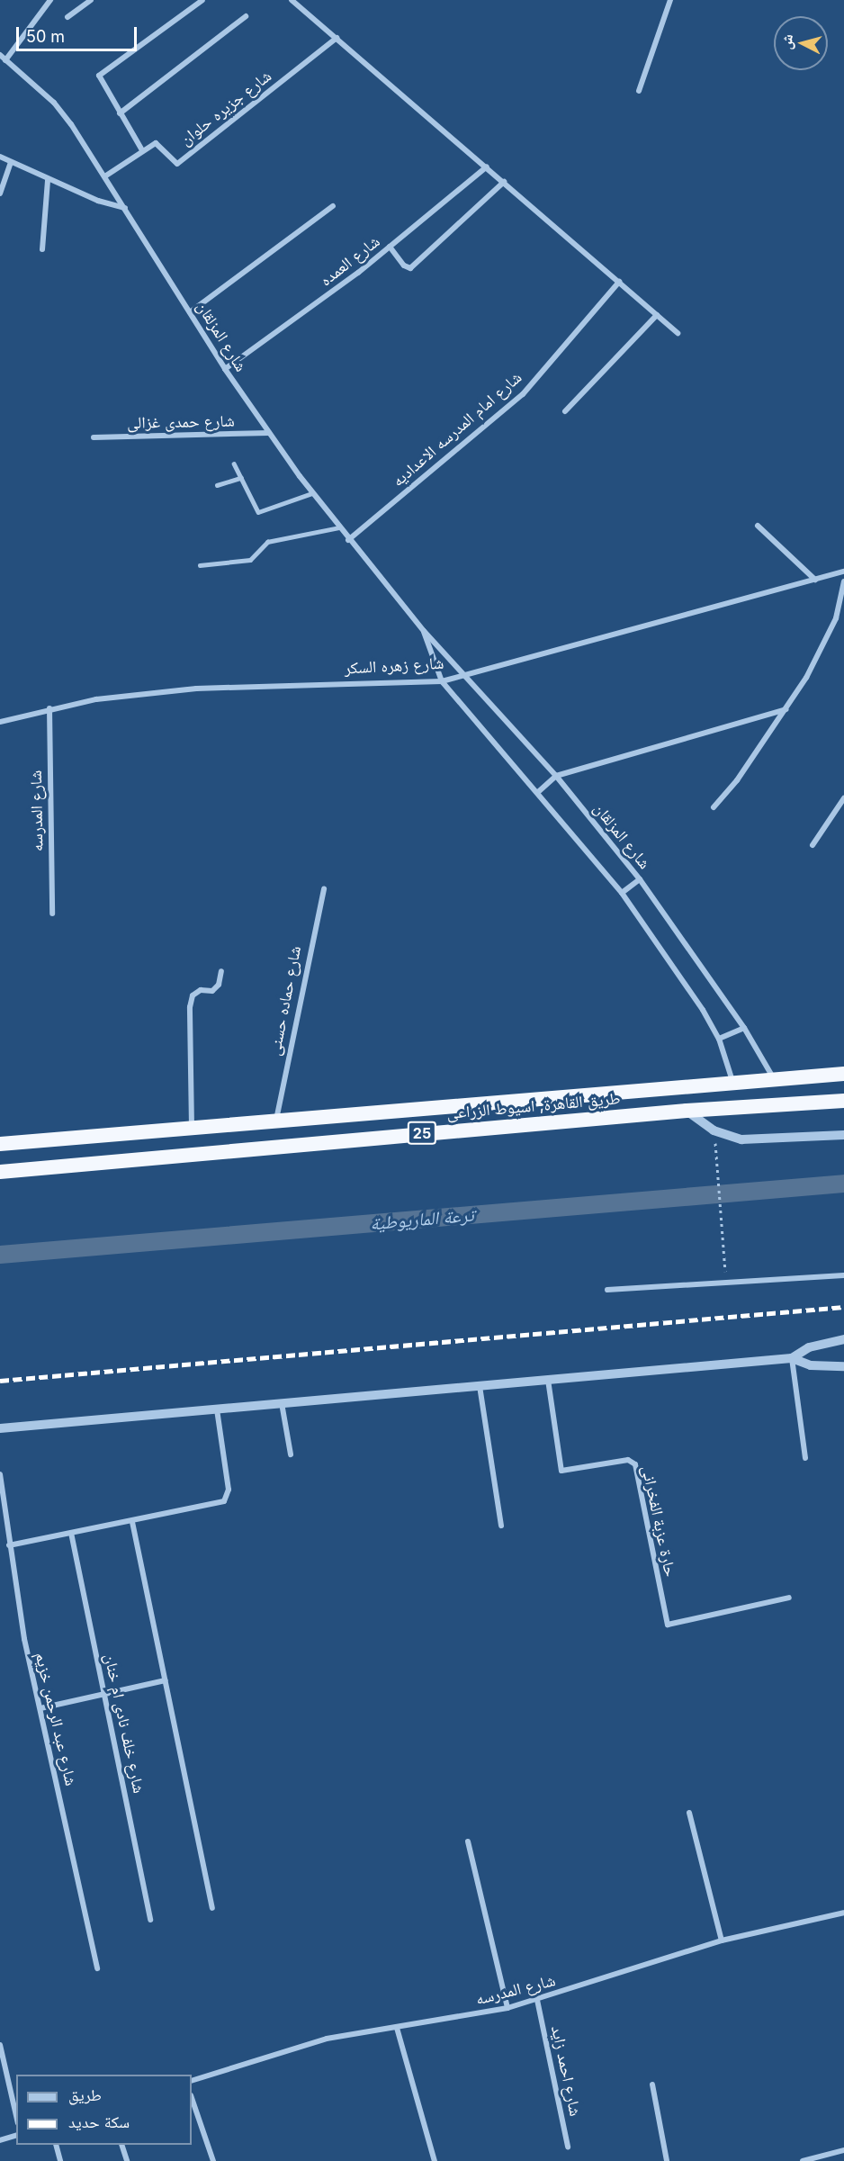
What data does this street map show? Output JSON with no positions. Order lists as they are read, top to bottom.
{
  "streets": {
    "highway": ["طريق القاهرة, اسيوط الزراعى", "25"],
    "street": [
      "شارع جزيره حلوان",
      "شارع العمده",
      "شارع المزلقان",
      "شارع حمدى غزالى",
      "شارع امام المدرسه الاعداديه",
      "شارع زهره السكر",
      "شارع المدرسه",
      "شارع حماده حسنى",
      "حارة عزبة الفخرانى",
      "شارع عبد الرحمن خزيم",
      "شارع خلف نادى ام خنان",
      "شارع احمد زايد"
    ]
  },
  "crossings": [
    ["شارع العمده", "شارع المزلقان"],
    ["شارع المزلقان", "شارع حمدى غزالى"],
    ["شارع المزلقان", "شارع امام المدرسه الاعداديه"],
    ["شارع المزلقان", "شارع زهره السكر"],
    ["شارع المزلقان", "طريق القاهرة, اسيوط الزراعى"],
    ["شارع زهره السكر", "شارع المدرسه"],
    ["شارع المدرسه", "شارع احمد زايد"],
    ["شارع حماده حسنى", "طريق القاهرة, اسيوط الزراعى"]
  ],
  "water": ["ترعة الماريوطية"],
  "legend": ["طريق", "سكة حديد"],
  "scale_bar": "50 m",
  "north": "left"
}
